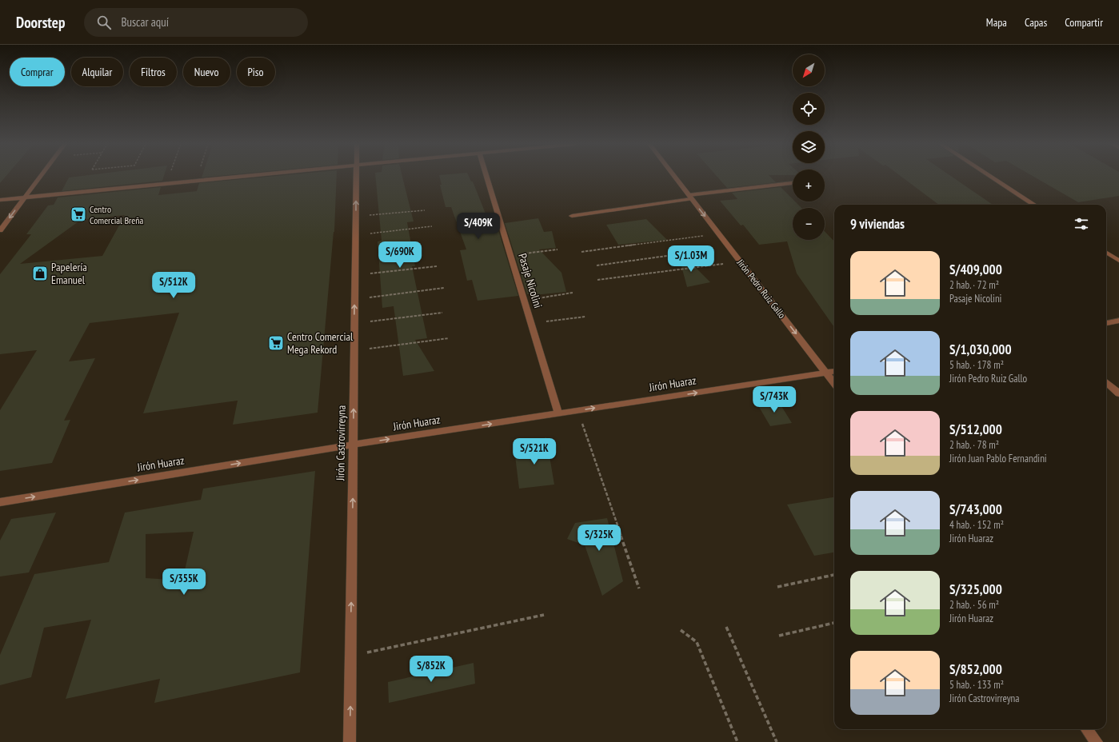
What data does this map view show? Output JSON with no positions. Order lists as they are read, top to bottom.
{
  "streets": {
    "street": [
      "Pasaje Nicolini",
      "Jirón Pedro Ruiz Gallo",
      "Jirón Huaraz",
      "Jirón Castrovirreyna"
    ]
  },
  "crossings": [
    ["Pasaje Nicolini", "Jirón Huaraz"],
    ["Jirón Pedro Ruiz Gallo", "Jirón Huaraz"],
    ["Jirón Huaraz", "Jirón Castrovirreyna"]
  ],
  "one_way": ["Jirón Pedro Ruiz Gallo", "Jirón Huaraz", "Jirón Castrovirreyna"],
  "places": {
    "supermarket": ["Centro Comercial Breña", "Centro Comercial Mega Rekord"],
    "shop": ["Papelería Emanuel"]
  },
  "north": "bottom left",
  "page": {
    "header": "Doorstep",
    "search": "Buscar aquí",
    "nav": ["Mapa", "Capas", "Compartir"],
    "map_buttons": ["+", "−"],
    "chip": [
      "Comprar",
      "Alquilar",
      "Filtros",
      "Nuevo",
      "Piso"
    ],
    "heading": "9 viviendas",
    "price": [
      "S/409K",
      "S/690K",
      "S/1.03M",
      "S/512K",
      "S/743K",
      "S/521K",
      "S/325K",
      "S/355K",
      "S/852K"
    ],
    "list": [
      {
        "name": "S/409,000",
        "note": "2 hab. · 72 m² · Pasaje Nicolini"
      },
      {
        "name": "S/1,030,000",
        "note": "5 hab. · 178 m² · Jirón Pedro Ruiz Gallo"
      },
      {
        "name": "S/512,000",
        "note": "2 hab. · 78 m² · Jirón Juan Pablo Fernandini"
      },
      {
        "name": "S/743,000",
        "note": "4 hab. · 152 m² · Jirón Huaraz"
      },
      {
        "name": "S/325,000",
        "note": "2 hab. · 56 m² · Jirón Huaraz"
      },
      {
        "name": "S/852,000",
        "note": "5 hab. · 133 m² · Jirón Castrovirreyna"
      }
    ]
  }
}
